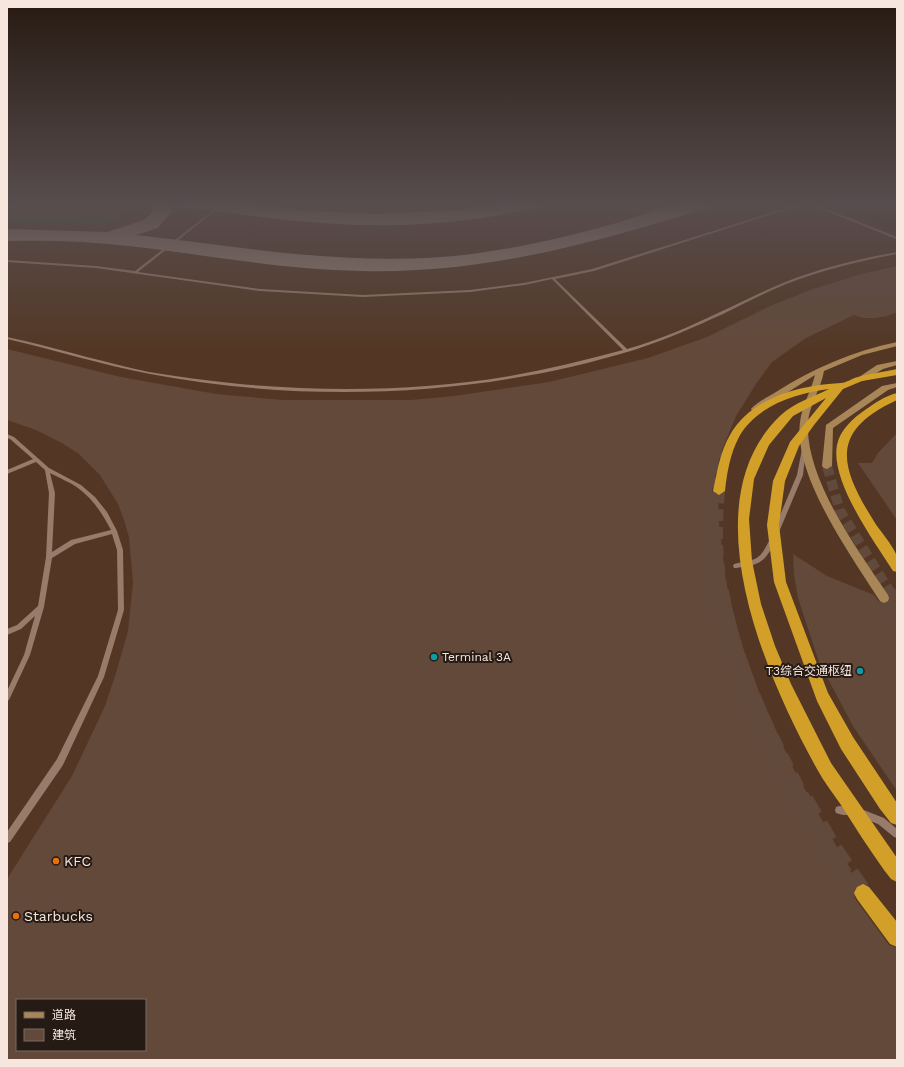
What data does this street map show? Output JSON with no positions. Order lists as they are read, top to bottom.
{
  "places": [
    "Terminal 3A",
    "T3综合交通枢纽",
    "KFC",
    "Starbucks"
  ],
  "legend": ["道路", "建筑"]
}
